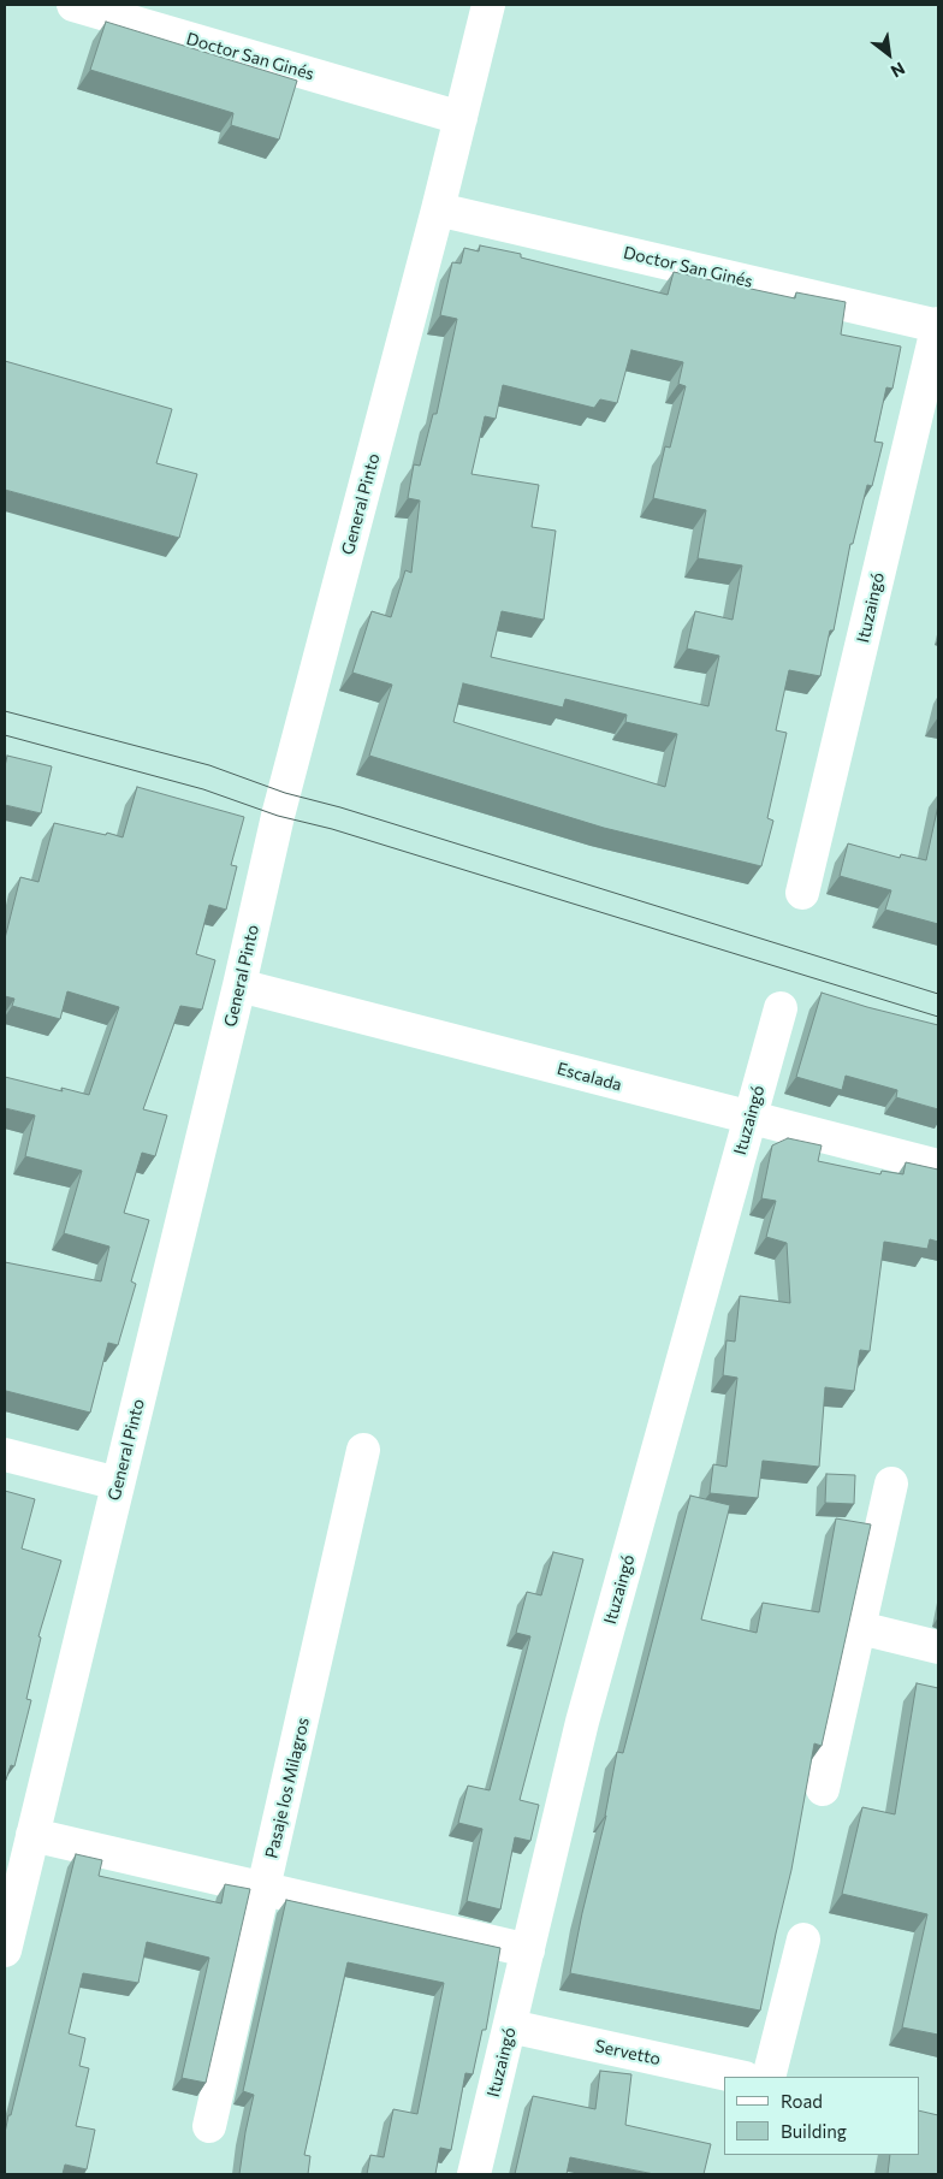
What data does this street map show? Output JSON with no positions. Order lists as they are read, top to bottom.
{
  "streets": {
    "street": [
      "Doctor San Ginés",
      "General Pinto",
      "Ituzaingó",
      "Escalada",
      "Pasaje los Milagros",
      "Servetto"
    ]
  },
  "crossings": [
    ["Doctor San Ginés", "General Pinto"],
    ["Doctor San Ginés", "Ituzaingó"],
    ["General Pinto", "Escalada"],
    ["Ituzaingó", "Escalada"],
    ["Ituzaingó", "Servetto"]
  ],
  "legend": ["Road", "Building"],
  "north": "bottom right"
}
